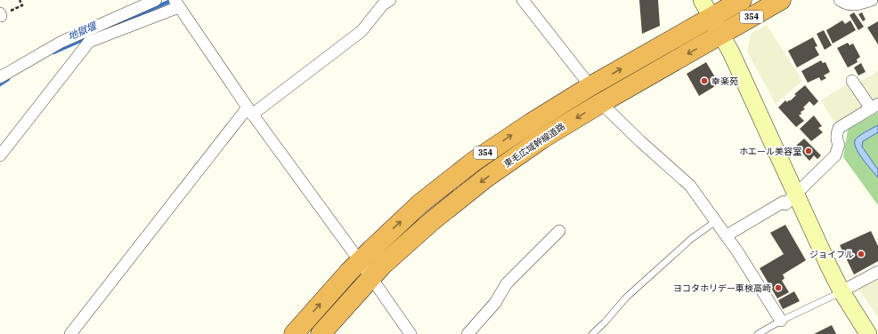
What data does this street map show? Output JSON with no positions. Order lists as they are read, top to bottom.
{
  "streets": {
    "highway": ["354", "東毛広域幹線道路"]
  },
  "water": ["地獄堰"],
  "places": [
    "幸楽苑",
    "ホエール美容室",
    "ジョイフル",
    "ヨコタホリデー車検高崎"
  ]
}
